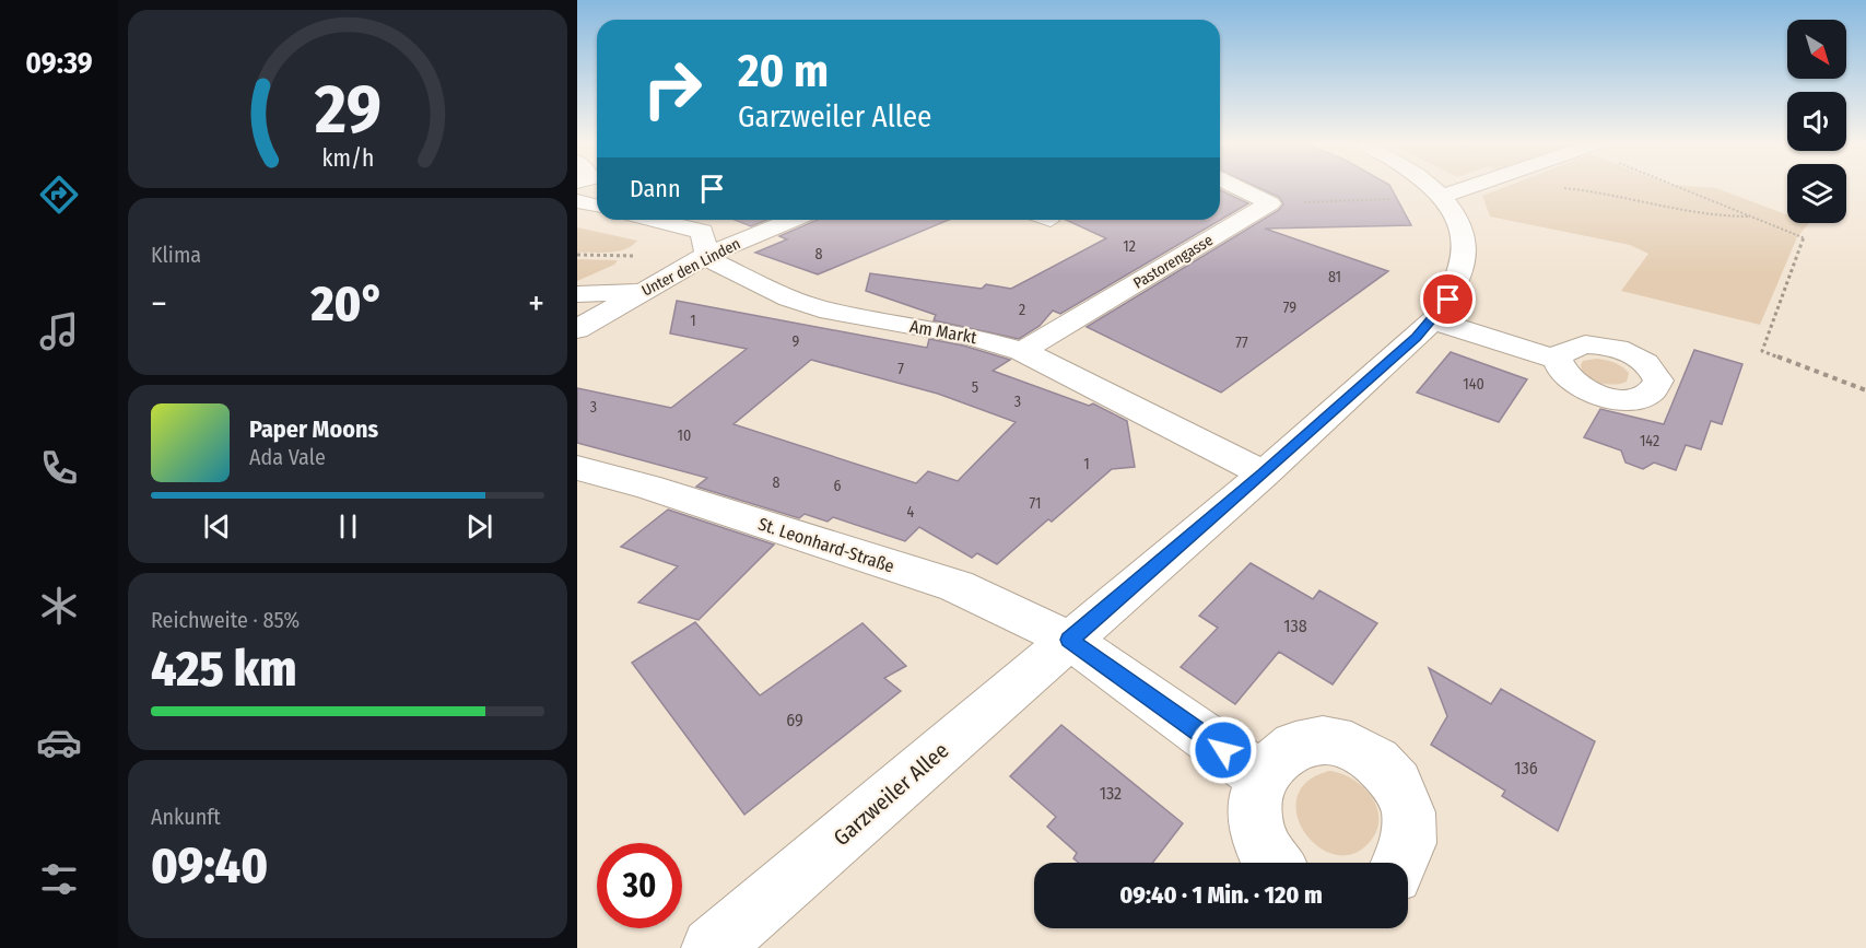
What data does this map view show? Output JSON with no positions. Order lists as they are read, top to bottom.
{
  "streets": {
    "street": [
      "Pastorengasse",
      "Unter den Linden",
      "Am Markt",
      "St. Leonhard-Straße",
      "Garzweiler Allee"
    ]
  },
  "crossings": [
    ["Pastorengasse", "Am Markt"],
    ["Unter den Linden", "Am Markt"],
    ["Am Markt", "Garzweiler Allee"],
    ["St. Leonhard-Straße", "Garzweiler Allee"]
  ],
  "house_numbers": [
    "12",
    "8",
    "81",
    "79",
    "2",
    "1",
    "9",
    "77",
    "7",
    "140",
    "5",
    "3",
    "3",
    "10",
    "142",
    "1",
    "8",
    "6",
    "71",
    "4",
    "138",
    "69",
    "136",
    "132"
  ],
  "north": "bottom right",
  "page": {
    "tabs": "09:39",
    "turn": ["20 m", "Garzweiler Allee"],
    "then": "Dann",
    "tile": [
      "Klima",
      ["Reichweite · 85%", "425 km"],
      ["Ankunft", "09:40"]
    ],
    "heat": ["−", "20°", "+"],
    "song": ["Paper Moons", "Ada Vale"],
    "limit": "30",
    "trip": "09:40 · 1 Min. · 120 m",
    "gauge": ["29", "km/h"]
  }
}
